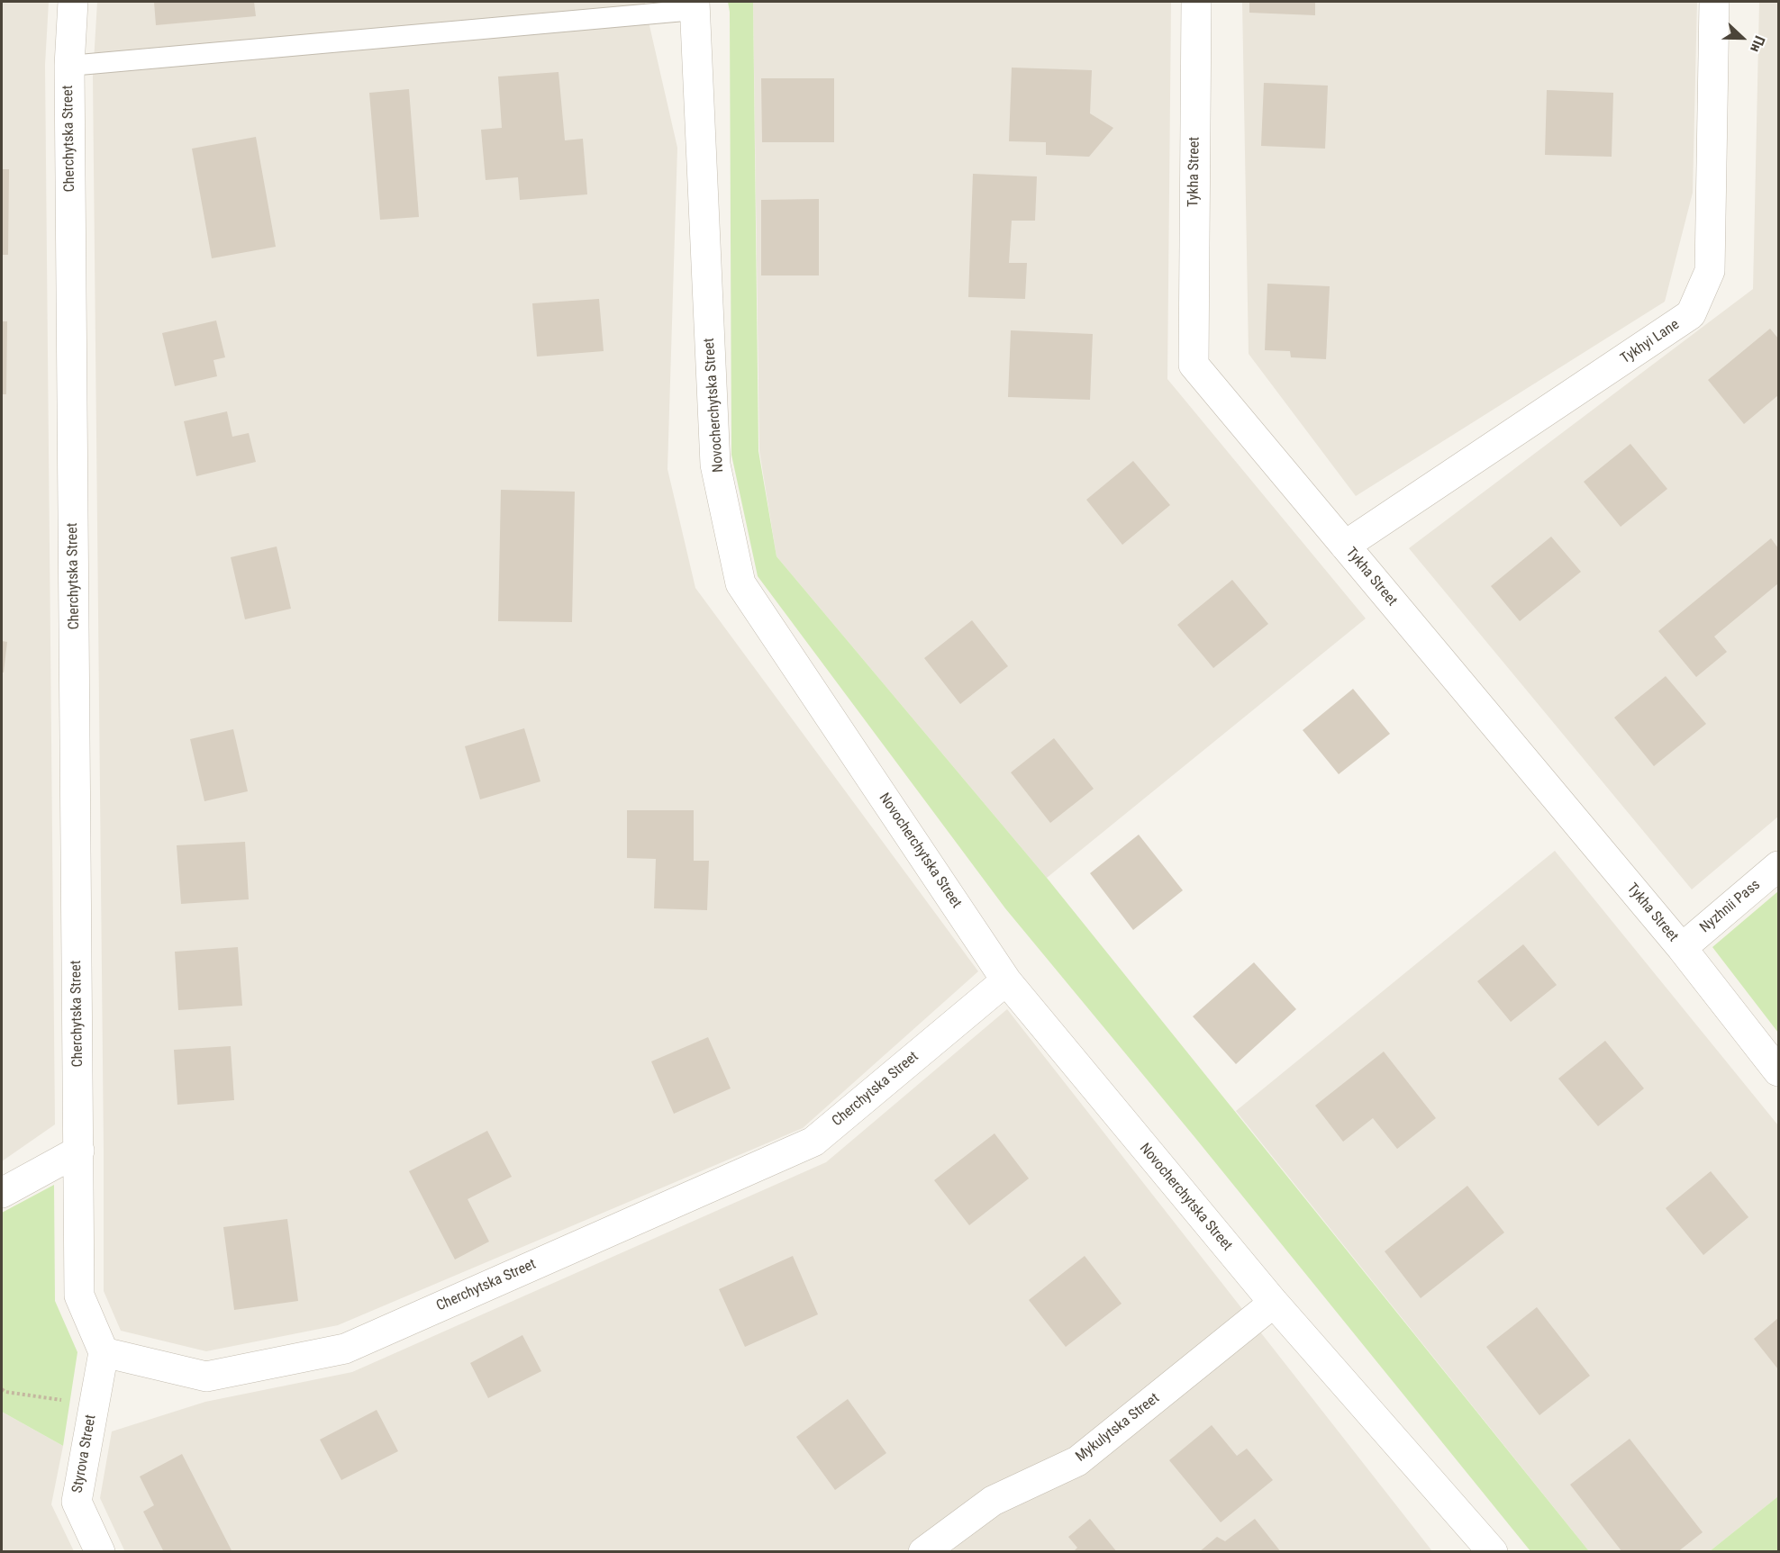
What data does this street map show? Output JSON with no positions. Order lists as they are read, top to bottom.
{
  "streets": {
    "street": [
      "Cherchytska Street",
      "Tykha Street",
      "Tykhyi Lane",
      "Novocherchytska Street",
      "Nyzhnii Pass",
      "Mykulytska Street",
      "Styrova Street"
    ]
  },
  "crossings": [
    ["Cherchytska Street", "Novocherchytska Street"],
    ["Cherchytska Street", "Styrova Street"],
    ["Tykha Street", "Tykhyi Lane"],
    ["Tykha Street", "Nyzhnii Pass"],
    ["Novocherchytska Street", "Mykulytska Street"]
  ],
  "north": "right"
}
